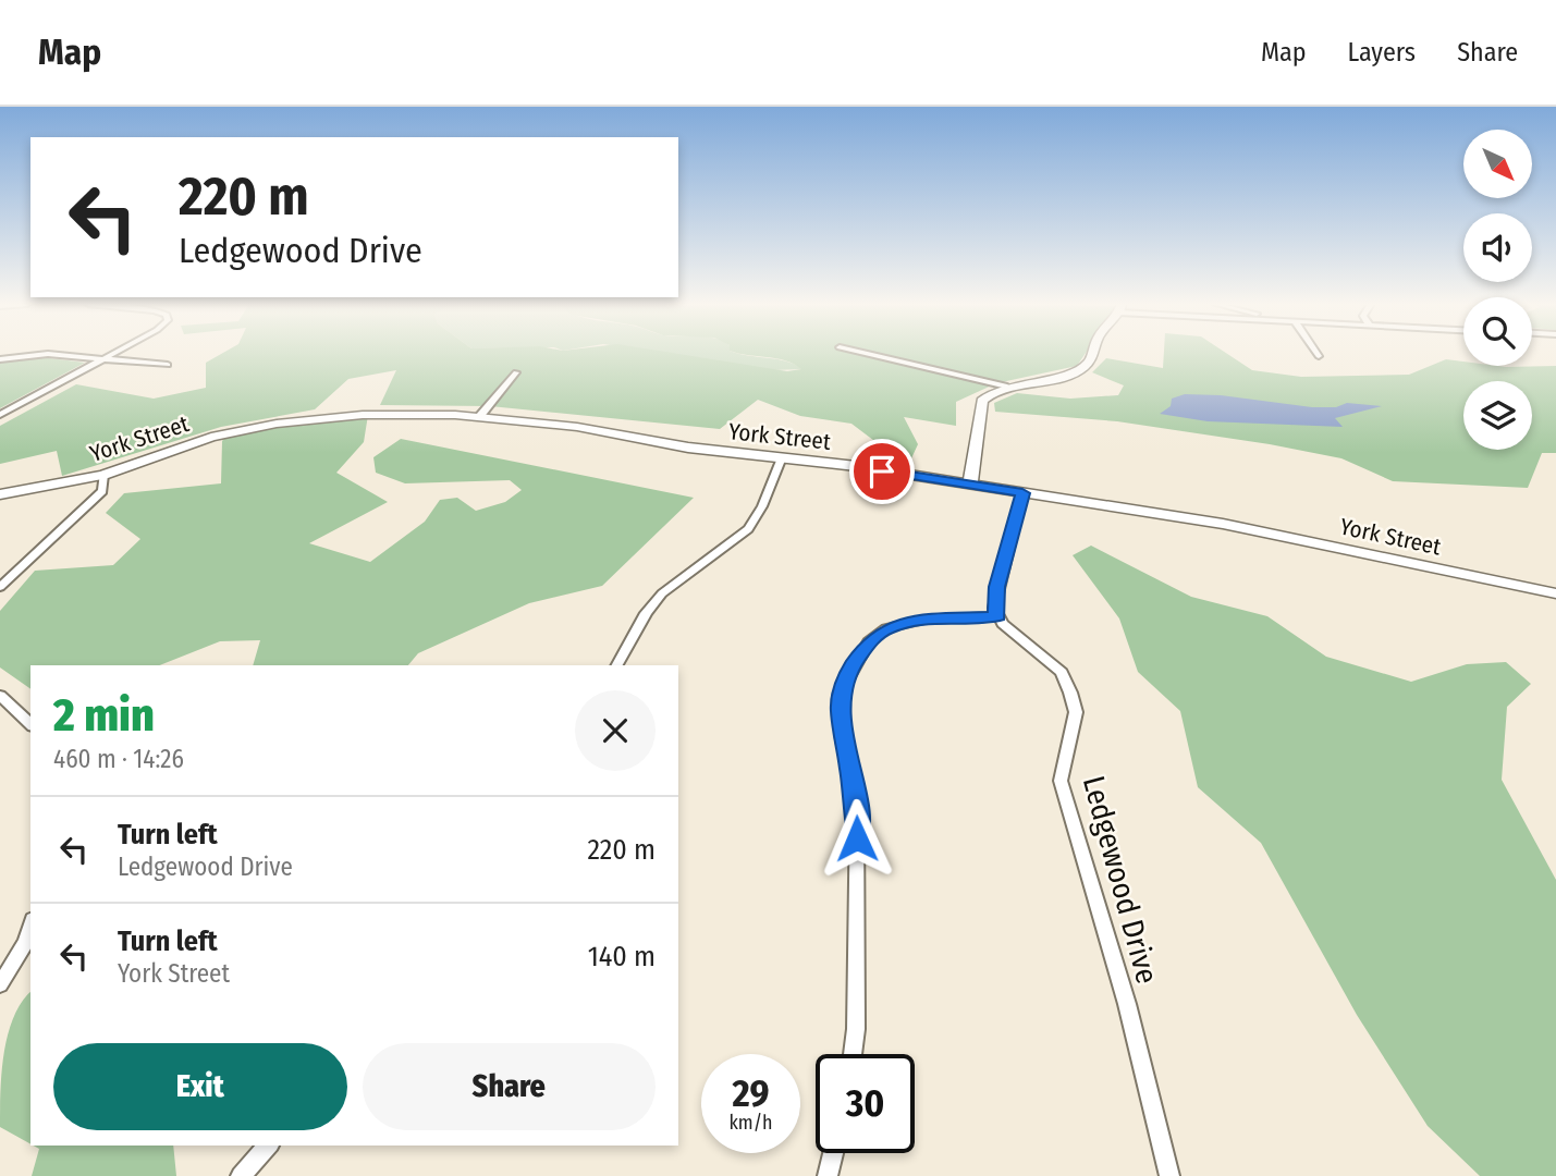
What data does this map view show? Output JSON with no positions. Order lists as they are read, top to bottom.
{
  "streets": {
    "street": ["York Street", "Ledgewood Drive"]
  },
  "north": "bottom right",
  "page": {
    "header": "Map",
    "nav": ["Map", "Layers", "Share"],
    "turn": ["220 m", "Ledgewood Drive"],
    "heading": ["2 min", "460 m · 14:26"],
    "list": [
      {
        "name": "Turn left",
        "note": "Ledgewood Drive",
        "value": "220 m"
      },
      {
        "name": "Turn left",
        "note": "York Street",
        "value": "140 m"
      }
    ],
    "buttons": ["Exit", "Share"],
    "speed": "29 km/h",
    "limit": "30"
  }
}
